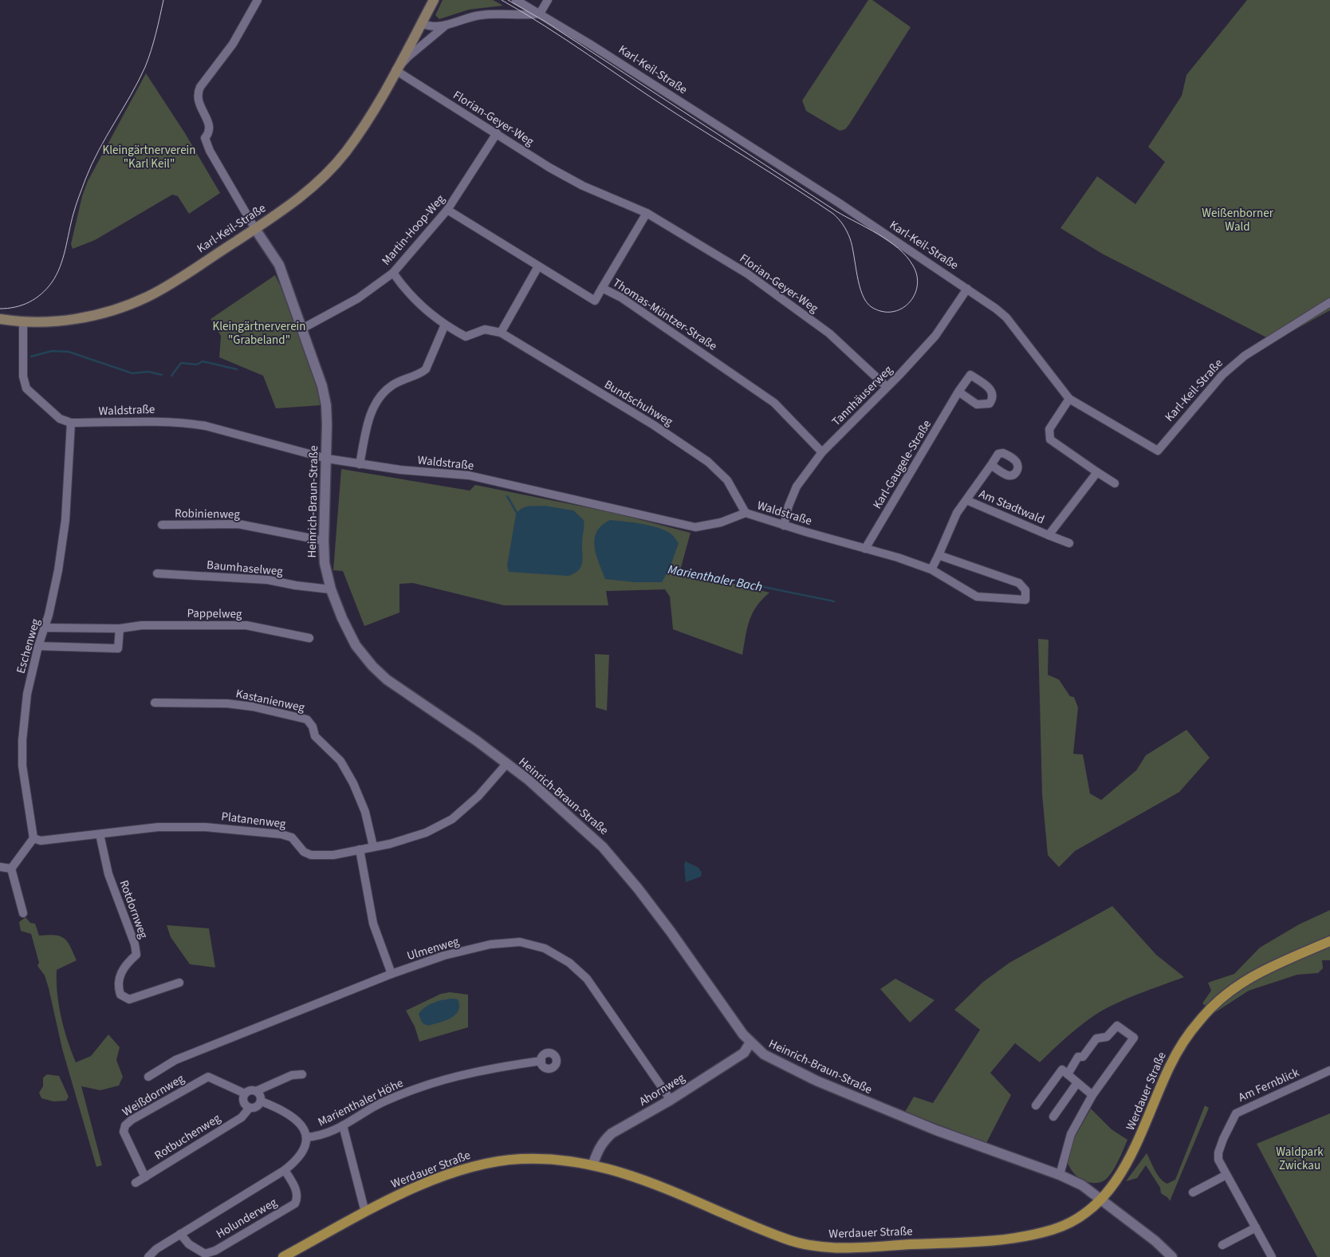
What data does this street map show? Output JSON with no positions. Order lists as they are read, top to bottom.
{
  "streets": {
    "main road": ["Karl-Keil-Straße", "Werdauer Straße"],
    "street": [
      "Florian-Geyer-Weg",
      "Martin-Hoop-Weg",
      "Thomas-Müntzer-Straße",
      "Tannhäuserweg",
      "Bundschuhweg",
      "Waldstraße",
      "Karl-Gaugele-Straße",
      "Heinrich-Braun-Straße",
      "Am Stadtwald",
      "Robinienweg",
      "Baumhaselweg",
      "Pappelweg",
      "Eschenweg",
      "Kastanienweg",
      "Platanenweg",
      "Rotdornweg",
      "Ulmenweg",
      "Am Fernblick",
      "Ahornweg",
      "Weißdornweg",
      "Marienthaler Höhe",
      "Rotbuchenweg",
      "Holunderweg"
    ]
  },
  "crossings": [
    ["Karl-Keil-Straße", "Florian-Geyer-Weg"],
    ["Karl-Keil-Straße", "Tannhäuserweg"],
    ["Karl-Keil-Straße", "Heinrich-Braun-Straße"],
    ["Florian-Geyer-Weg", "Martin-Hoop-Weg"],
    ["Florian-Geyer-Weg", "Tannhäuserweg"],
    ["Martin-Hoop-Weg", "Thomas-Müntzer-Straße"],
    ["Martin-Hoop-Weg", "Bundschuhweg"],
    ["Martin-Hoop-Weg", "Heinrich-Braun-Straße"],
    ["Thomas-Müntzer-Straße", "Tannhäuserweg"],
    ["Tannhäuserweg", "Waldstraße"],
    ["Bundschuhweg", "Waldstraße"],
    ["Waldstraße", "Karl-Gaugele-Straße"],
    ["Waldstraße", "Heinrich-Braun-Straße"],
    ["Waldstraße", "Am Stadtwald"],
    ["Waldstraße", "Eschenweg"],
    ["Heinrich-Braun-Straße", "Robinienweg"],
    ["Heinrich-Braun-Straße", "Baumhaselweg"],
    ["Heinrich-Braun-Straße", "Platanenweg"],
    ["Heinrich-Braun-Straße", "Ahornweg"],
    ["Heinrich-Braun-Straße", "Werdauer Straße"],
    ["Pappelweg", "Eschenweg"],
    ["Eschenweg", "Platanenweg"],
    ["Kastanienweg", "Platanenweg"],
    ["Platanenweg", "Rotdornweg"],
    ["Ulmenweg", "Ahornweg"],
    ["Ahornweg", "Werdauer Straße"],
    ["Weißdornweg", "Marienthaler Höhe"],
    ["Weißdornweg", "Rotbuchenweg"],
    ["Marienthaler Höhe", "Rotbuchenweg"],
    ["Marienthaler Höhe", "Holunderweg"]
  ],
  "water": ["Marienthaler Bach"],
  "parks": [
    "Kleingärtnerverein \"Karl Keil\"",
    "Weißenborner Wald",
    "Kleingärtnerverein \"Grabeland\"",
    "Waldpark Zwickau"
  ]
}
